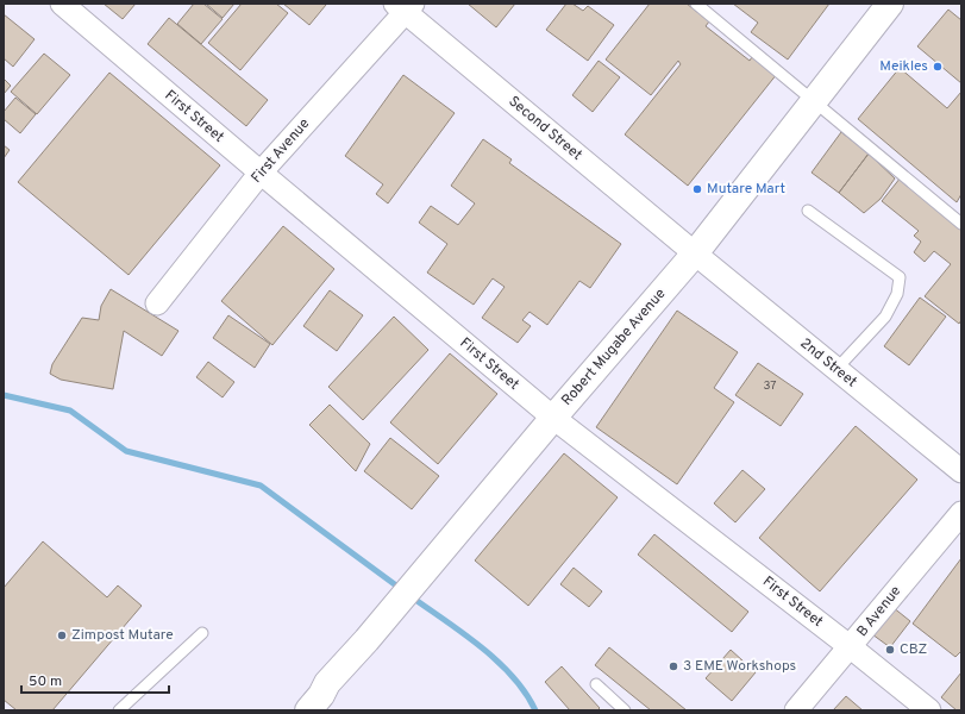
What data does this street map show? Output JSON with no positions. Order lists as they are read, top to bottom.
{
  "streets": {
    "highway": ["Robert Mugabe Avenue"],
    "street": [
      "First Street",
      "Second Street",
      "First Avenue",
      "2nd Street",
      "B Avenue"
    ]
  },
  "crossings": [
    ["First Street", "First Avenue"],
    ["First Street", "Robert Mugabe Avenue"],
    ["First Street", "B Avenue"],
    ["Second Street", "First Avenue"],
    ["Second Street", "Robert Mugabe Avenue"],
    ["Second Street", "2nd Street"],
    ["Robert Mugabe Avenue", "2nd Street"]
  ],
  "places": [
    "Meikles",
    "Mutare Mart",
    "Zimpost Mutare",
    "CBZ",
    "3 EME Workshops"
  ],
  "house_numbers": ["37"],
  "scale_bar": "50 m"
}
